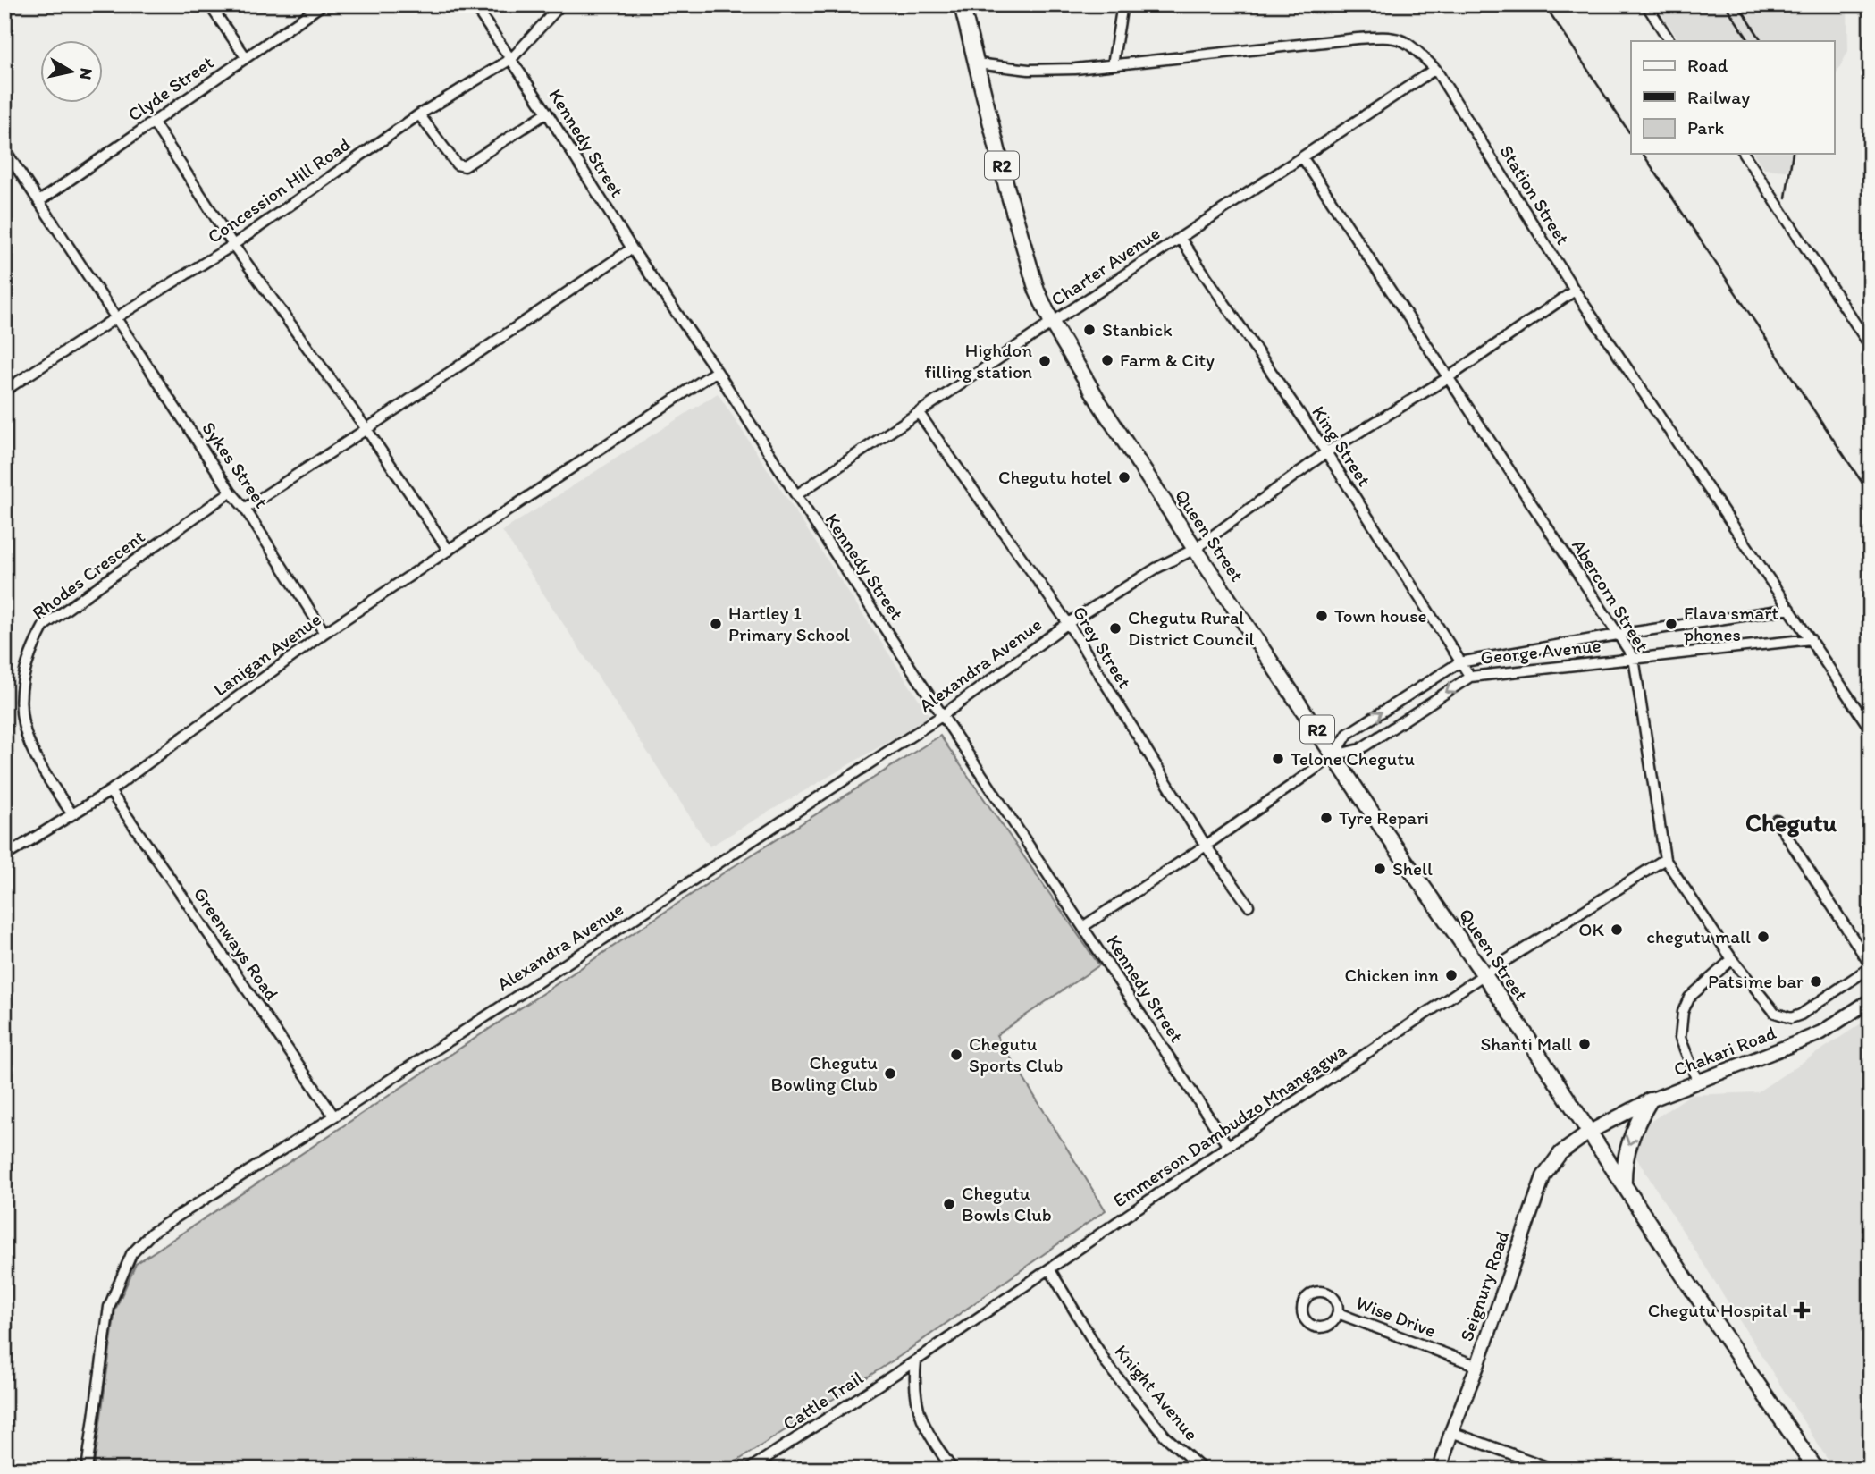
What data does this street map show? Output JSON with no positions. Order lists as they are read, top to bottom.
{
  "streets": {
    "highway": ["R2", "Queen Street"],
    "main road": ["Chakari Road", "Seignury Road"],
    "street": [
      "Clyde Street",
      "Kennedy Street",
      "Concession Hill Road",
      "Station Street",
      "Charter Avenue",
      "King Street",
      "Sykes Street",
      "Rhodes Crescent",
      "Abercorn Street",
      "Grey Street",
      "George Avenue",
      "Lanigan Avenue",
      "Alexandra Avenue",
      "Greenways Road",
      "Emmerson Dambudzo Mnangagwa",
      "Wise Drive",
      "Knight Avenue",
      "Cattle Trail"
    ]
  },
  "crossings": [
    ["Clyde Street", "Sykes Street"],
    ["Kennedy Street", "Concession Hill Road"],
    ["Kennedy Street", "Charter Avenue"],
    ["Kennedy Street", "George Avenue"],
    ["Kennedy Street", "Lanigan Avenue"],
    ["Kennedy Street", "Alexandra Avenue"],
    ["Kennedy Street", "Emmerson Dambudzo Mnangagwa"],
    ["R2", "Queen Street"],
    ["R2", "Chakari Road"],
    ["R2", "Seignury Road"],
    ["Concession Hill Road", "Sykes Street"],
    ["Station Street", "Charter Avenue"],
    ["Station Street", "Queen Street"],
    ["Station Street", "George Avenue"],
    ["Station Street", "Alexandra Avenue"],
    ["Charter Avenue", "King Street"],
    ["Charter Avenue", "Queen Street"],
    ["Charter Avenue", "Abercorn Street"],
    ["Charter Avenue", "Grey Street"],
    ["King Street", "George Avenue"],
    ["King Street", "Alexandra Avenue"],
    ["Sykes Street", "Rhodes Crescent"],
    ["Sykes Street", "Lanigan Avenue"],
    ["Queen Street", "George Avenue"],
    ["Queen Street", "Alexandra Avenue"],
    ["Queen Street", "Chakari Road"],
    ["Queen Street", "Emmerson Dambudzo Mnangagwa"],
    ["Queen Street", "Seignury Road"],
    ["Rhodes Crescent", "Lanigan Avenue"],
    ["Abercorn Street", "George Avenue"],
    ["Abercorn Street", "Alexandra Avenue"],
    ["Abercorn Street", "Emmerson Dambudzo Mnangagwa"],
    ["Grey Street", "George Avenue"],
    ["Grey Street", "Alexandra Avenue"],
    ["Lanigan Avenue", "Greenways Road"],
    ["Alexandra Avenue", "Greenways Road"],
    ["Chakari Road", "Seignury Road"],
    ["Emmerson Dambudzo Mnangagwa", "Knight Avenue"],
    ["Emmerson Dambudzo Mnangagwa", "Cattle Trail"],
    ["Seignury Road", "Wise Drive"]
  ],
  "districts": ["Chegutu"],
  "places": {
    "other": [
      "Stanbick",
      "Farm & City",
      "Highdon filling station",
      "Chegutu hotel",
      "Town house",
      "Hartley 1 Primary School",
      "Flava smart phones",
      "Chegutu Rural District Council",
      "Telone Chegutu",
      "Tyre Repari",
      "Shell",
      "OK",
      "chegutu mall",
      "Chicken inn",
      "Patsime bar",
      "Shanti Mall",
      "Chegutu Sports Club",
      "Chegutu Bowling Club",
      "Chegutu Bowls Club"
    ],
    "health": ["Chegutu Hospital"]
  },
  "legend": ["Road", "Railway", "Park"],
  "north": "right"
}
